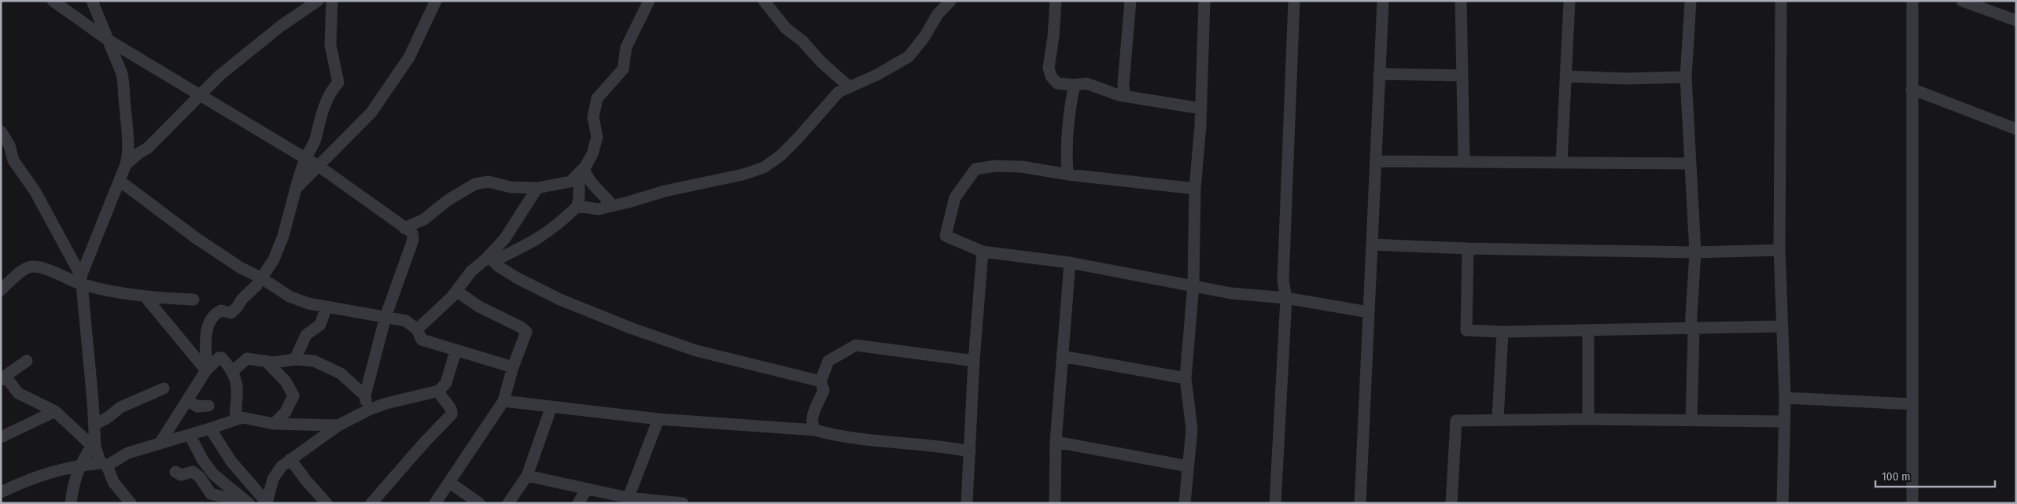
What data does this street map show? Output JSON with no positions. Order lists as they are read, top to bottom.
{
  "scale_bar": "100 m"
}
